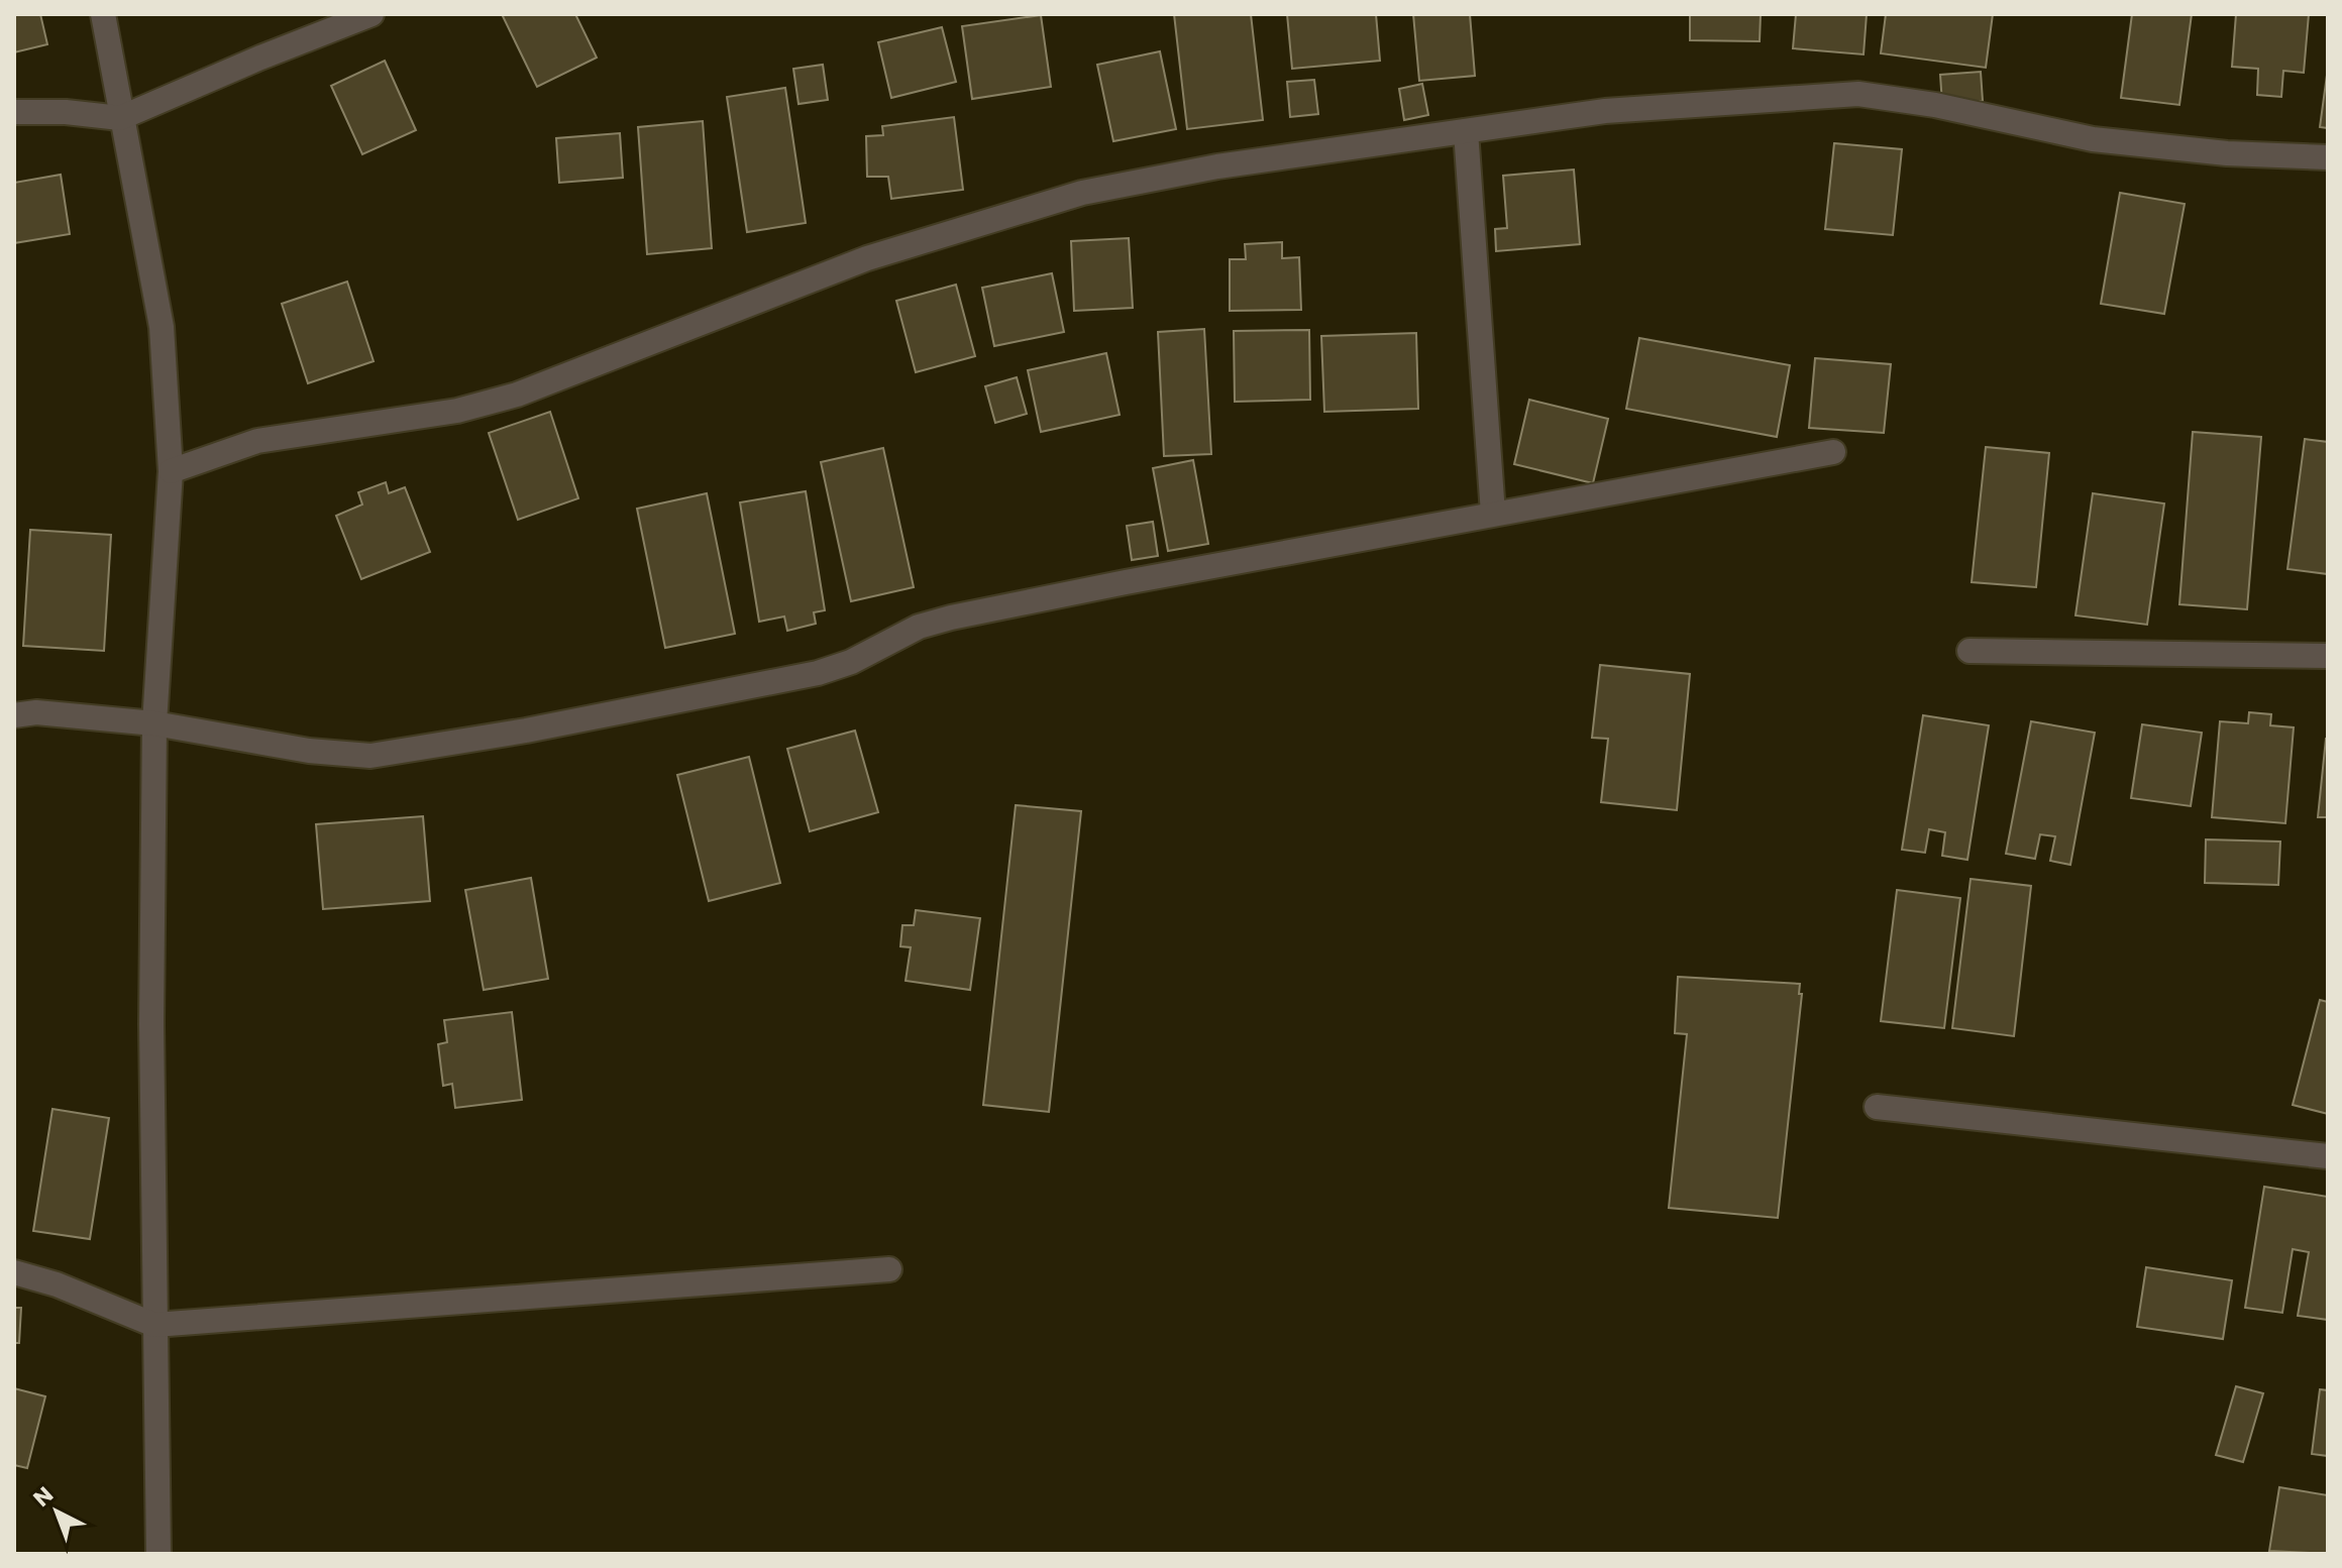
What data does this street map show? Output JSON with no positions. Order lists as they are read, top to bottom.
{
  "north": "top left"
}
